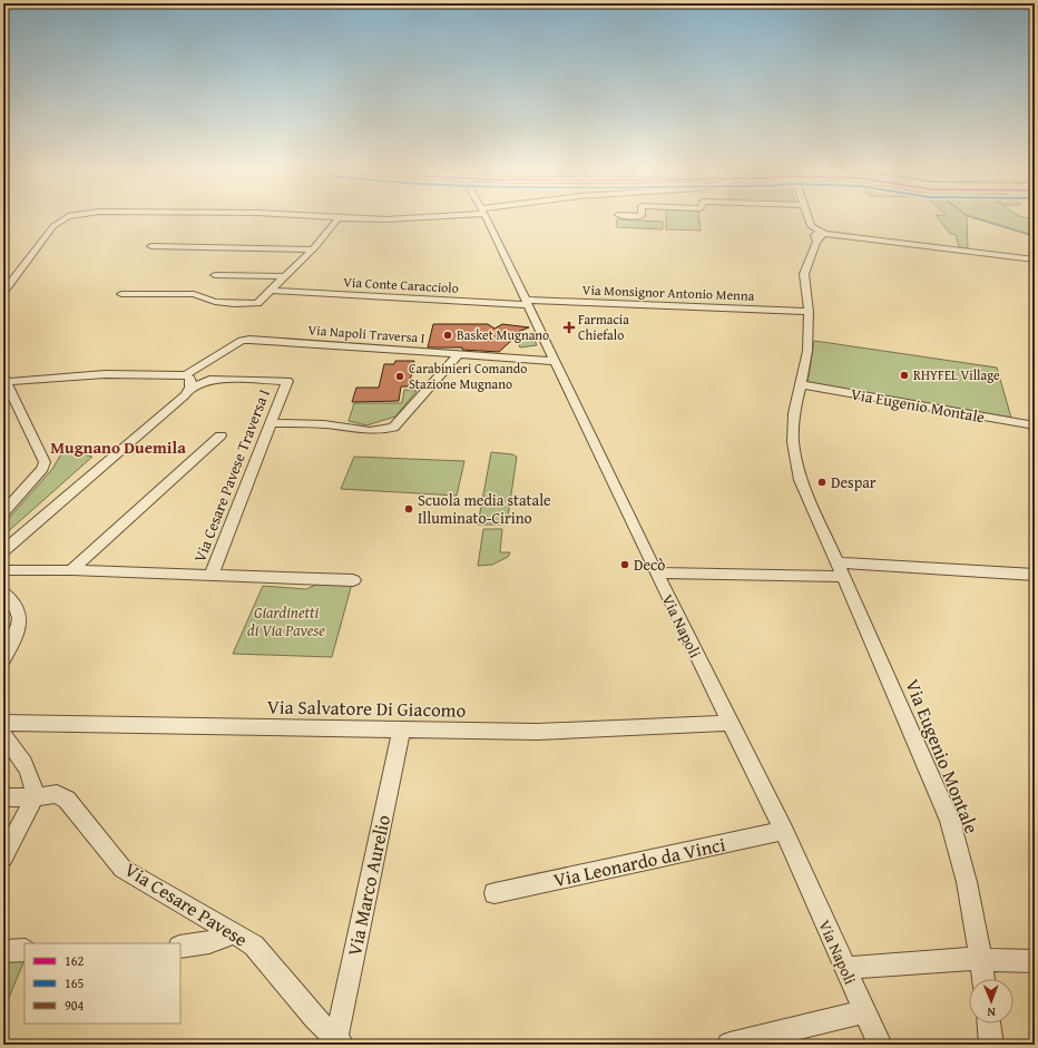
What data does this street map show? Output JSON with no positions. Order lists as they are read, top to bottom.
{
  "streets": {
    "street": [
      "Via Conte Caracciolo",
      "Via Monsignor Antonio Menna",
      "Via Napoli Traversa I",
      "Via Eugenio Montale",
      "Via Cesare Pavese Traversa I",
      "Via Napoli",
      "Via Salvatore Di Giacomo",
      "Via Leonardo da Vinci",
      "Via Marco Aurelio",
      "Via Cesare Pavese"
    ]
  },
  "crossings": [
    ["Via Conte Caracciolo", "Via Monsignor Antonio Menna"],
    ["Via Conte Caracciolo", "Via Napoli"],
    ["Via Monsignor Antonio Menna", "Via Eugenio Montale"],
    ["Via Monsignor Antonio Menna", "Via Napoli"],
    ["Via Napoli Traversa I", "Via Napoli"],
    ["Via Napoli", "Via Salvatore Di Giacomo"],
    ["Via Napoli", "Via Leonardo da Vinci"],
    ["Via Salvatore Di Giacomo", "Via Marco Aurelio"],
    ["Via Marco Aurelio", "Via Cesare Pavese"]
  ],
  "districts": ["Mugnano Duemila"],
  "parks": ["Giardinetti di Via Pavese"],
  "places": {
    "health": ["Farmacia Chiefalo"],
    "other": [
      "Basket Mugnano",
      "RHYFEL Village",
      "Carabinieri Comando Stazione Mugnano",
      "Despar",
      "Scuola media statale Illuminato-Cirino",
      "Decò"
    ]
  },
  "legend": ["162", "165", "904"],
  "north": "bottom"
}
